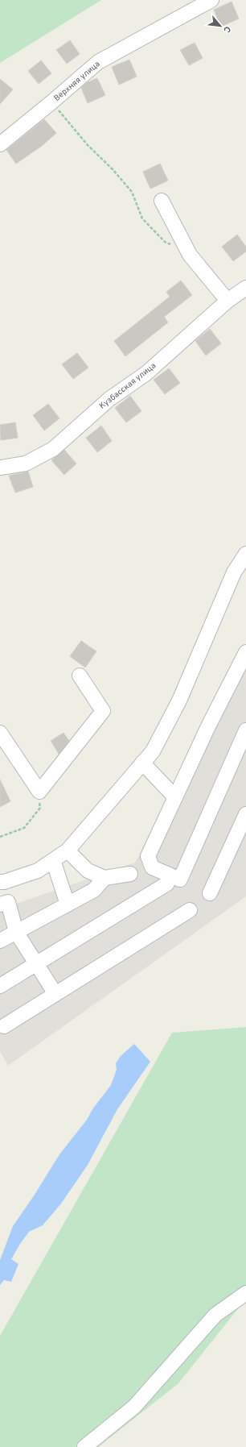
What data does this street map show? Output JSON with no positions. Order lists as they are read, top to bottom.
{
  "streets": {
    "street": ["Верхняя улица", "Кузбасская улица"]
  },
  "north": "bottom right"
}
